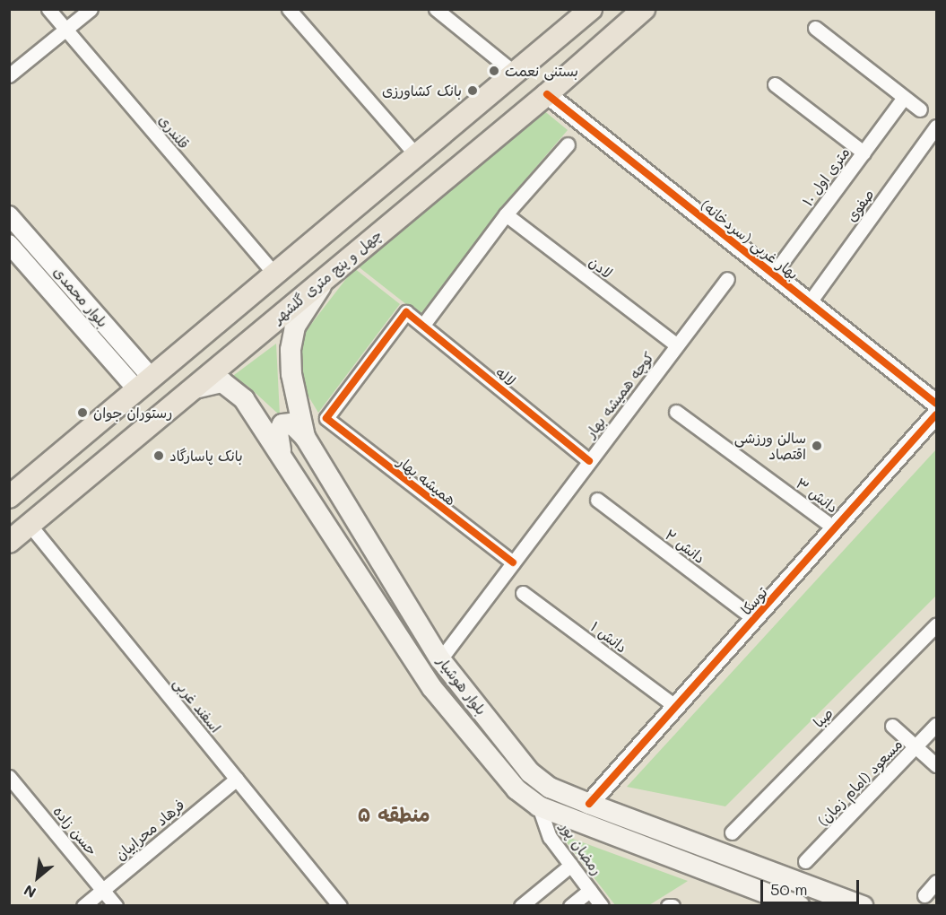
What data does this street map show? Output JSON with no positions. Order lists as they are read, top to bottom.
{
  "streets": {
    "main road": ["چهل و پنج متری گلشهر", "بلوار هوشیار"],
    "street": [
      "قلندری",
      "۱۰ متری اول",
      "صفوی",
      "بهار غربی (سردخانه)",
      "لادن",
      "بلوار محمدی",
      "لاله",
      "کوچه همیشه بهار",
      "همیشه بهار",
      "دانش ۳",
      "دانش ۲",
      "توسکا",
      "دانش ۱",
      "اسفند غربی",
      "صبا",
      "مسعود (امام زمان)",
      "فرهاد محرابیان",
      "حسن زاده",
      "رمضان پور"
    ]
  },
  "crossings": [
    ["۱۰ متری اول", "بهار غربی (سردخانه)"],
    ["صفوی", "بهار غربی (سردخانه)"],
    ["بهار غربی (سردخانه)", "چهل و پنج متری گلشهر"],
    ["لادن", "کوچه همیشه بهار"],
    ["چهل و پنج متری گلشهر", "بلوار هوشیار"],
    ["چهل و پنج متری گلشهر", "اسفند غربی"],
    ["لاله", "کوچه همیشه بهار"],
    ["لاله", "همیشه بهار"],
    ["کوچه همیشه بهار", "همیشه بهار"],
    ["کوچه همیشه بهار", "بلوار هوشیار"],
    ["دانش ۳", "توسکا"],
    ["دانش ۲", "توسکا"],
    ["توسکا", "دانش ۱"],
    ["توسکا", "بلوار هوشیار"],
    ["بلوار هوشیار", "رمضان پور"],
    ["اسفند غربی", "فرهاد محرابیان"],
    ["فرهاد محرابیان", "حسن زاده"]
  ],
  "districts": ["منطقه ۵"],
  "places": [
    "بستنی نعمت",
    "بانک کشاورزی",
    "رستوران جوان",
    "سالن ورزشی اقتصاد",
    "بانک پاسارگاد"
  ],
  "scale_bar": "50 m",
  "north": "bottom left"
}
